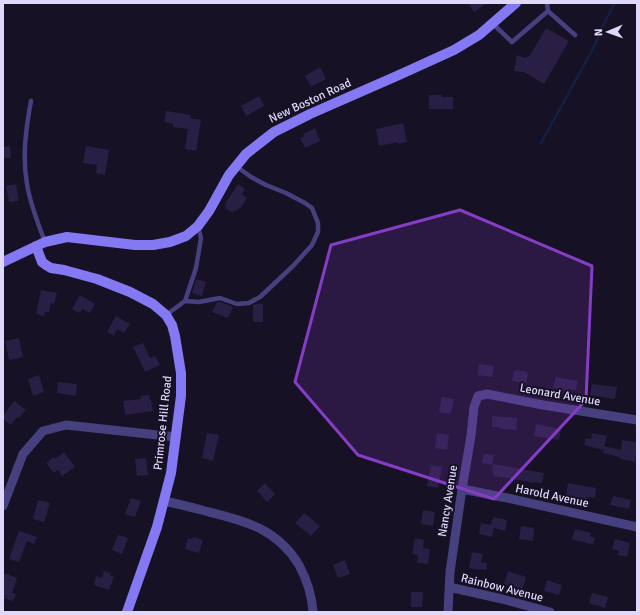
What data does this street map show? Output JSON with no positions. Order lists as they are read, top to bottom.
{
  "streets": {
    "street": [
      "New Boston Road",
      "Leonard Avenue",
      "Primrose Hill Road",
      "Harold Avenue",
      "Nancy Avenue",
      "Rainbow Avenue"
    ]
  },
  "crossings": [
    ["New Boston Road", "Primrose Hill Road"],
    ["Leonard Avenue", "Nancy Avenue"],
    ["Harold Avenue", "Nancy Avenue"],
    ["Nancy Avenue", "Rainbow Avenue"]
  ],
  "north": "left"
}
